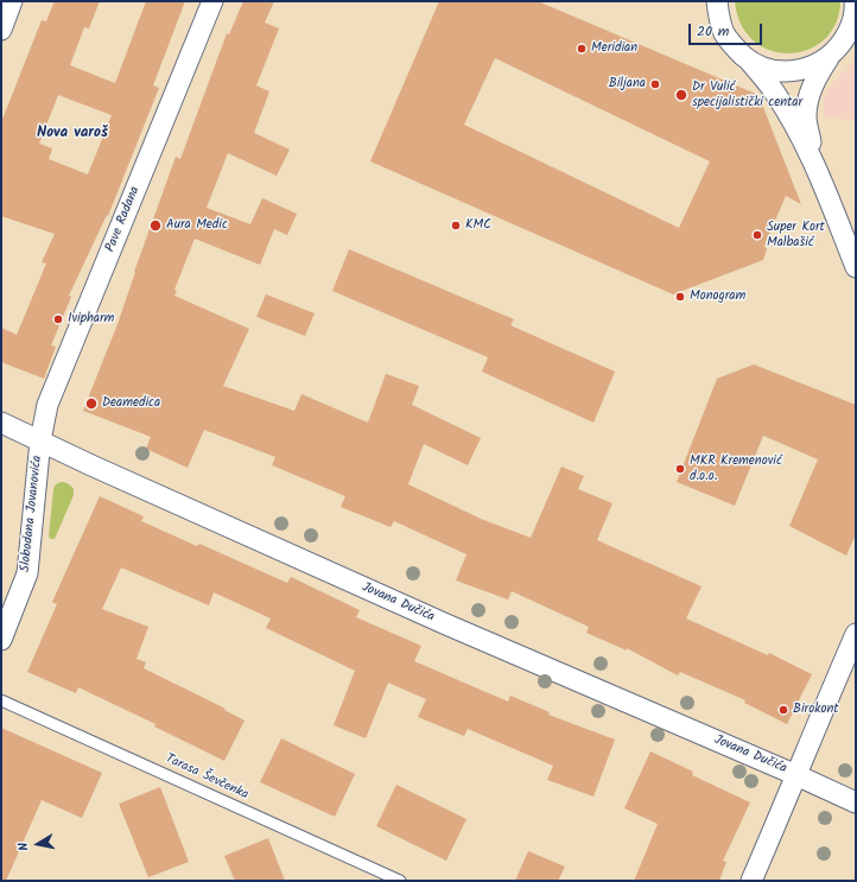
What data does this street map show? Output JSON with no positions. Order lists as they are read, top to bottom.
{
  "streets": {
    "street": ["Pave Radana", "Slobodana Jovanovića", "Jovana Dučića"],
    "lane": ["Tarasa Ševčenka"]
  },
  "crossings": [
    ["Pave Radana", "Slobodana Jovanovića"],
    ["Pave Radana", "Jovana Dučića"],
    ["Slobodana Jovanovića", "Jovana Dučića"]
  ],
  "districts": ["Nova varoš"],
  "places": [
    "Meridian",
    "Biljana",
    "Dr Vulić specijalistički centar",
    "Aura Medic",
    "KMC",
    "Super Kort Malbašić",
    "Monogram",
    "Ivipharm",
    "Deamedica",
    "MKR Kremenović d.o.o.",
    "Birokont"
  ],
  "scale_bar": "20 m",
  "north": "left"
}
